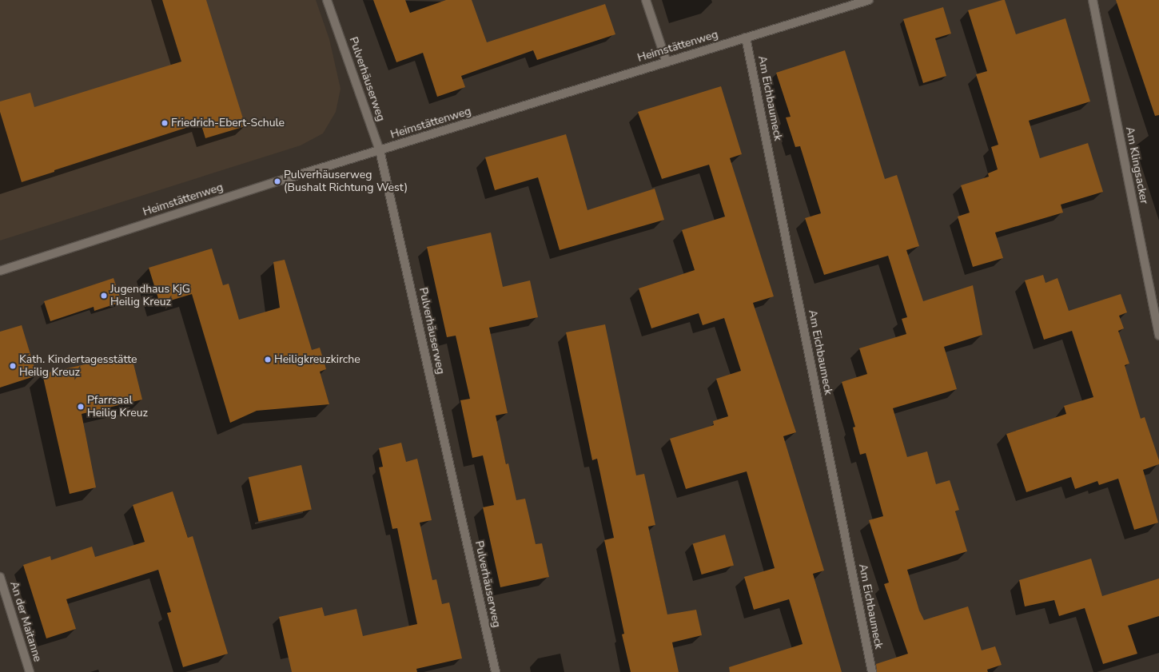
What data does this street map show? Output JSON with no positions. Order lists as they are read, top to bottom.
{
  "streets": {
    "street": [
      "Heimstättenweg",
      "Pulverhäuserweg",
      "Am Eichbaumeck",
      "Am Klingsacker",
      "An der Maitanne"
    ]
  },
  "crossings": [
    ["Heimstättenweg", "Pulverhäuserweg"],
    ["Heimstättenweg", "Am Eichbaumeck"]
  ],
  "places": [
    "Friedrich-Ebert-Schule",
    "Pulverhäuserweg (Bushalt Richtung West)",
    "Jugendhaus KjG Heilig Kreuz",
    "Heiligkreuzkirche",
    "Kath. Kindertagesstätte Heilig Kreuz",
    "Pfarrsaal Heilig Kreuz"
  ]
}
